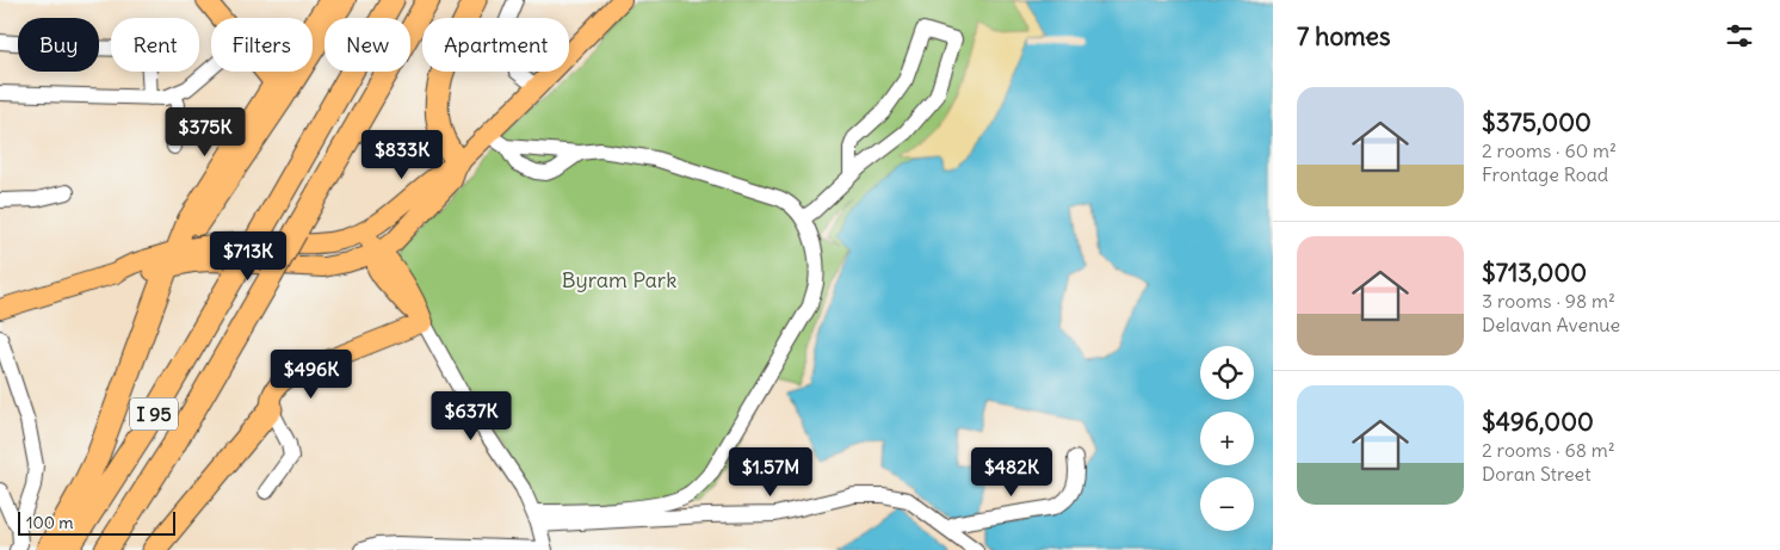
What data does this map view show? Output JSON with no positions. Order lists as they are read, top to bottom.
{
  "streets": {
    "highway": ["I 95"]
  },
  "parks": ["Byram Park"],
  "scale_bar": "100 m",
  "page": {
    "heading": "7 homes",
    "chip": [
      "Buy",
      "Rent",
      "Filters",
      "New",
      "Apartment"
    ],
    "list": [
      {
        "name": "$375,000",
        "note": "2 rooms · 60 m² · Frontage Road"
      },
      {
        "name": "$713,000",
        "note": "3 rooms · 98 m² · Delavan Avenue"
      },
      {
        "name": "$496,000",
        "note": "2 rooms · 68 m² · Doran Street"
      }
    ],
    "price": [
      "$375K",
      "$833K",
      "$713K",
      "$496K",
      "$637K",
      "$1.57M",
      "$482K"
    ],
    "map_buttons": ["+", "−"],
    "scale": "100 m"
  }
}
